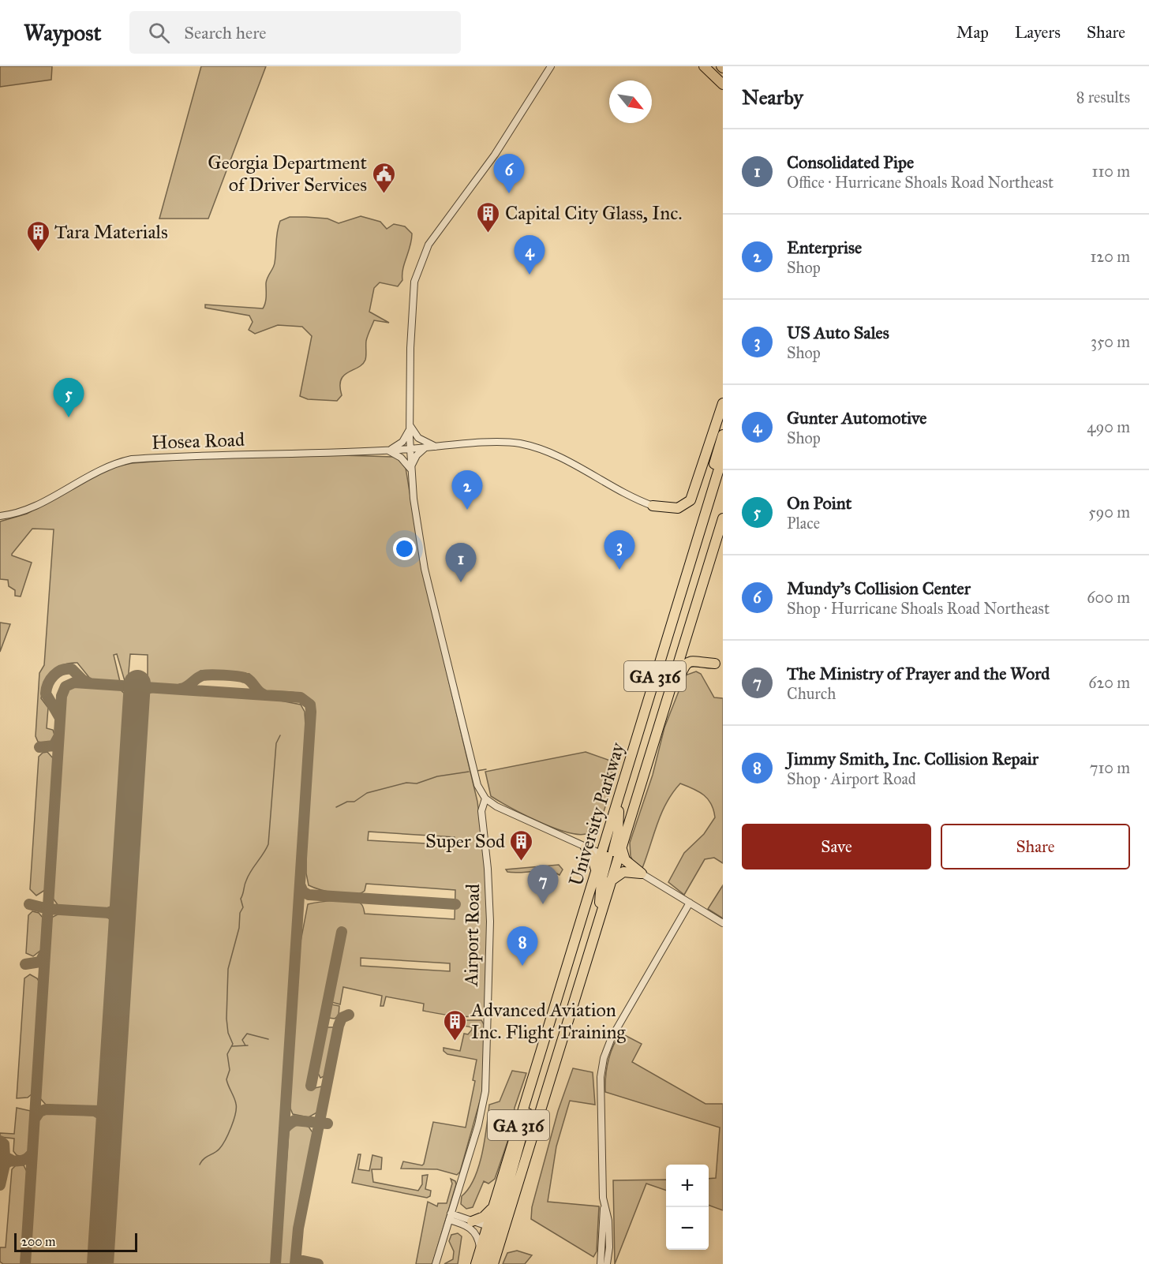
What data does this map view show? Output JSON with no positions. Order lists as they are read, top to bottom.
{
  "streets": {
    "highway": ["GA 316", "University Parkway"],
    "street": ["Hosea Road", "Airport Road"]
  },
  "places": {
    "public building": ["Georgia Department of Driver Services"],
    "building": [
      "Capital City Glass, Inc.",
      "Tara Materials",
      "Super Sod",
      "Advanced Aviation Inc. Flight Training"
    ]
  },
  "scale_bar": "200 m",
  "north": "bottom right",
  "page": {
    "header": "Waypost",
    "search": "Search here",
    "nav": ["Map", "Layers", "Share"],
    "heading": ["Nearby", "8 results"],
    "list": [
      {
        "mark": "1",
        "name": "Consolidated Pipe",
        "note": "Office · Hurricane Shoals Road Northeast",
        "value": "110 m"
      },
      {
        "mark": "2",
        "name": "Enterprise",
        "note": "Shop",
        "value": "120 m"
      },
      {
        "mark": "3",
        "name": "US Auto Sales",
        "note": "Shop",
        "value": "350 m"
      },
      {
        "mark": "4",
        "name": "Gunter Automotive",
        "note": "Shop",
        "value": "490 m"
      },
      {
        "mark": "5",
        "name": "On Point",
        "note": "Place",
        "value": "590 m"
      },
      {
        "mark": "6",
        "name": "Mundy's Collision Center",
        "note": "Shop · Hurricane Shoals Road Northeast",
        "value": "600 m"
      },
      {
        "mark": "7",
        "name": "The Ministry of Prayer and the Word",
        "note": "Church",
        "value": "620 m"
      },
      {
        "mark": "8",
        "name": "Jimmy Smith, Inc. Collision Repair",
        "note": "Shop · Airport Road",
        "value": "710 m"
      }
    ],
    "pins": [
      "6",
      "4",
      "5",
      "2",
      "3",
      "1",
      "7",
      "8"
    ],
    "buttons": ["Save", "Share"],
    "map_buttons": ["+", "−"],
    "scale": "200 m"
  }
}
